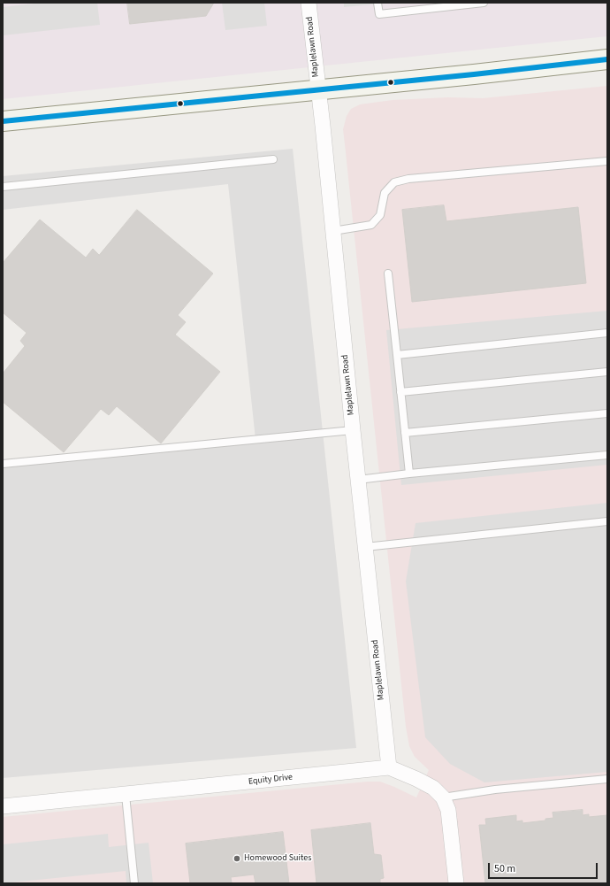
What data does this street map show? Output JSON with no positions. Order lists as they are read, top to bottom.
{
  "streets": {
    "street": ["Maplelawn Road", "Equity Drive"]
  },
  "crossings": [
    ["Maplelawn Road", "Equity Drive"]
  ],
  "places": ["Homewood Suites"],
  "scale_bar": "50 m"
}
